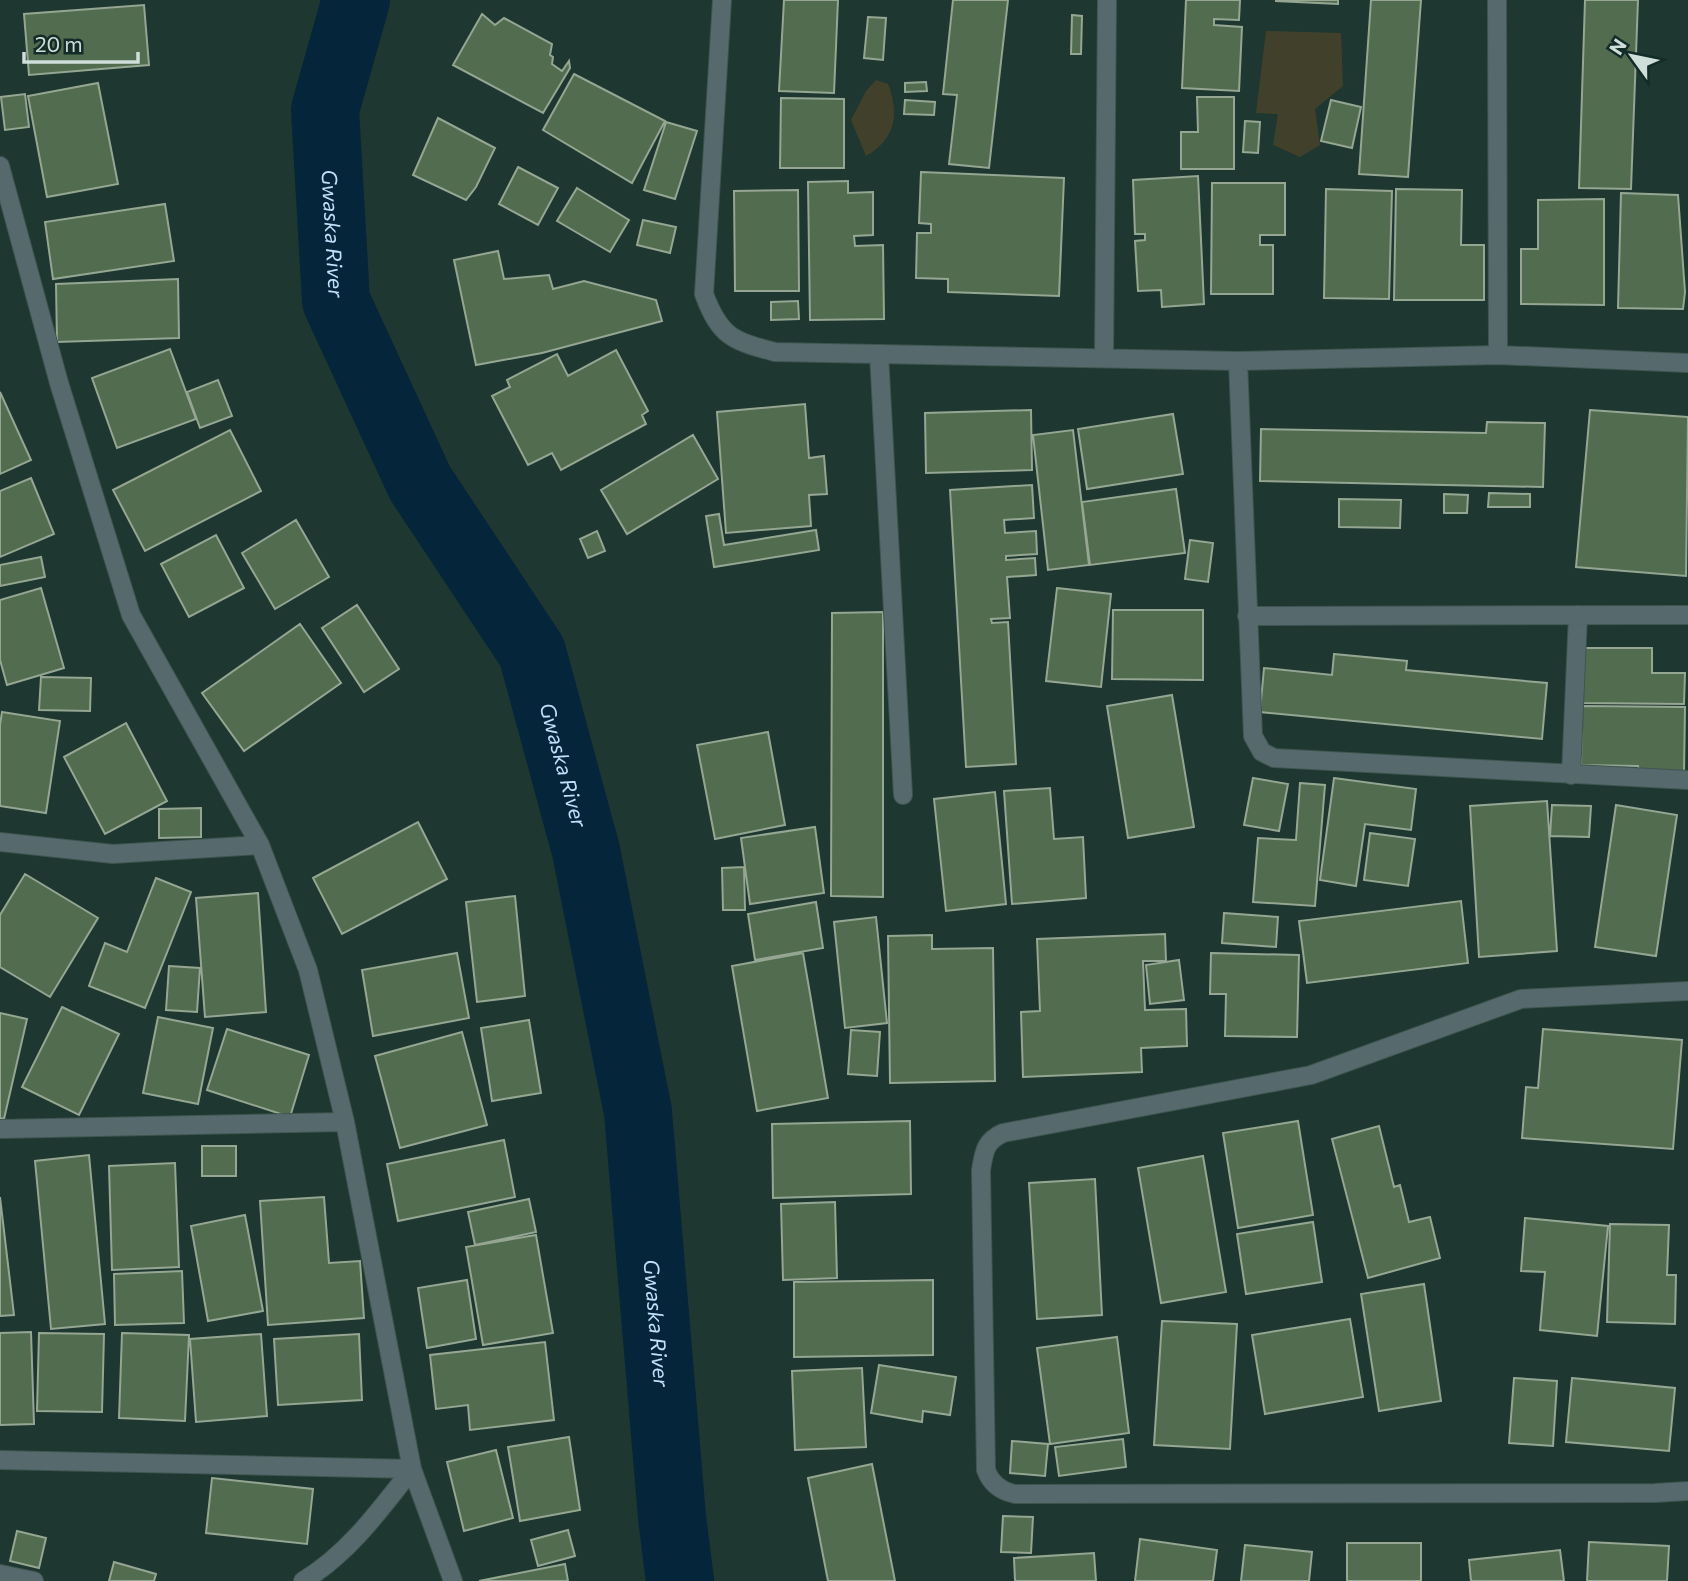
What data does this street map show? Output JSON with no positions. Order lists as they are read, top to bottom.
{
  "water": ["Gwaska River"],
  "scale_bar": "20 m",
  "north": "top left"
}
